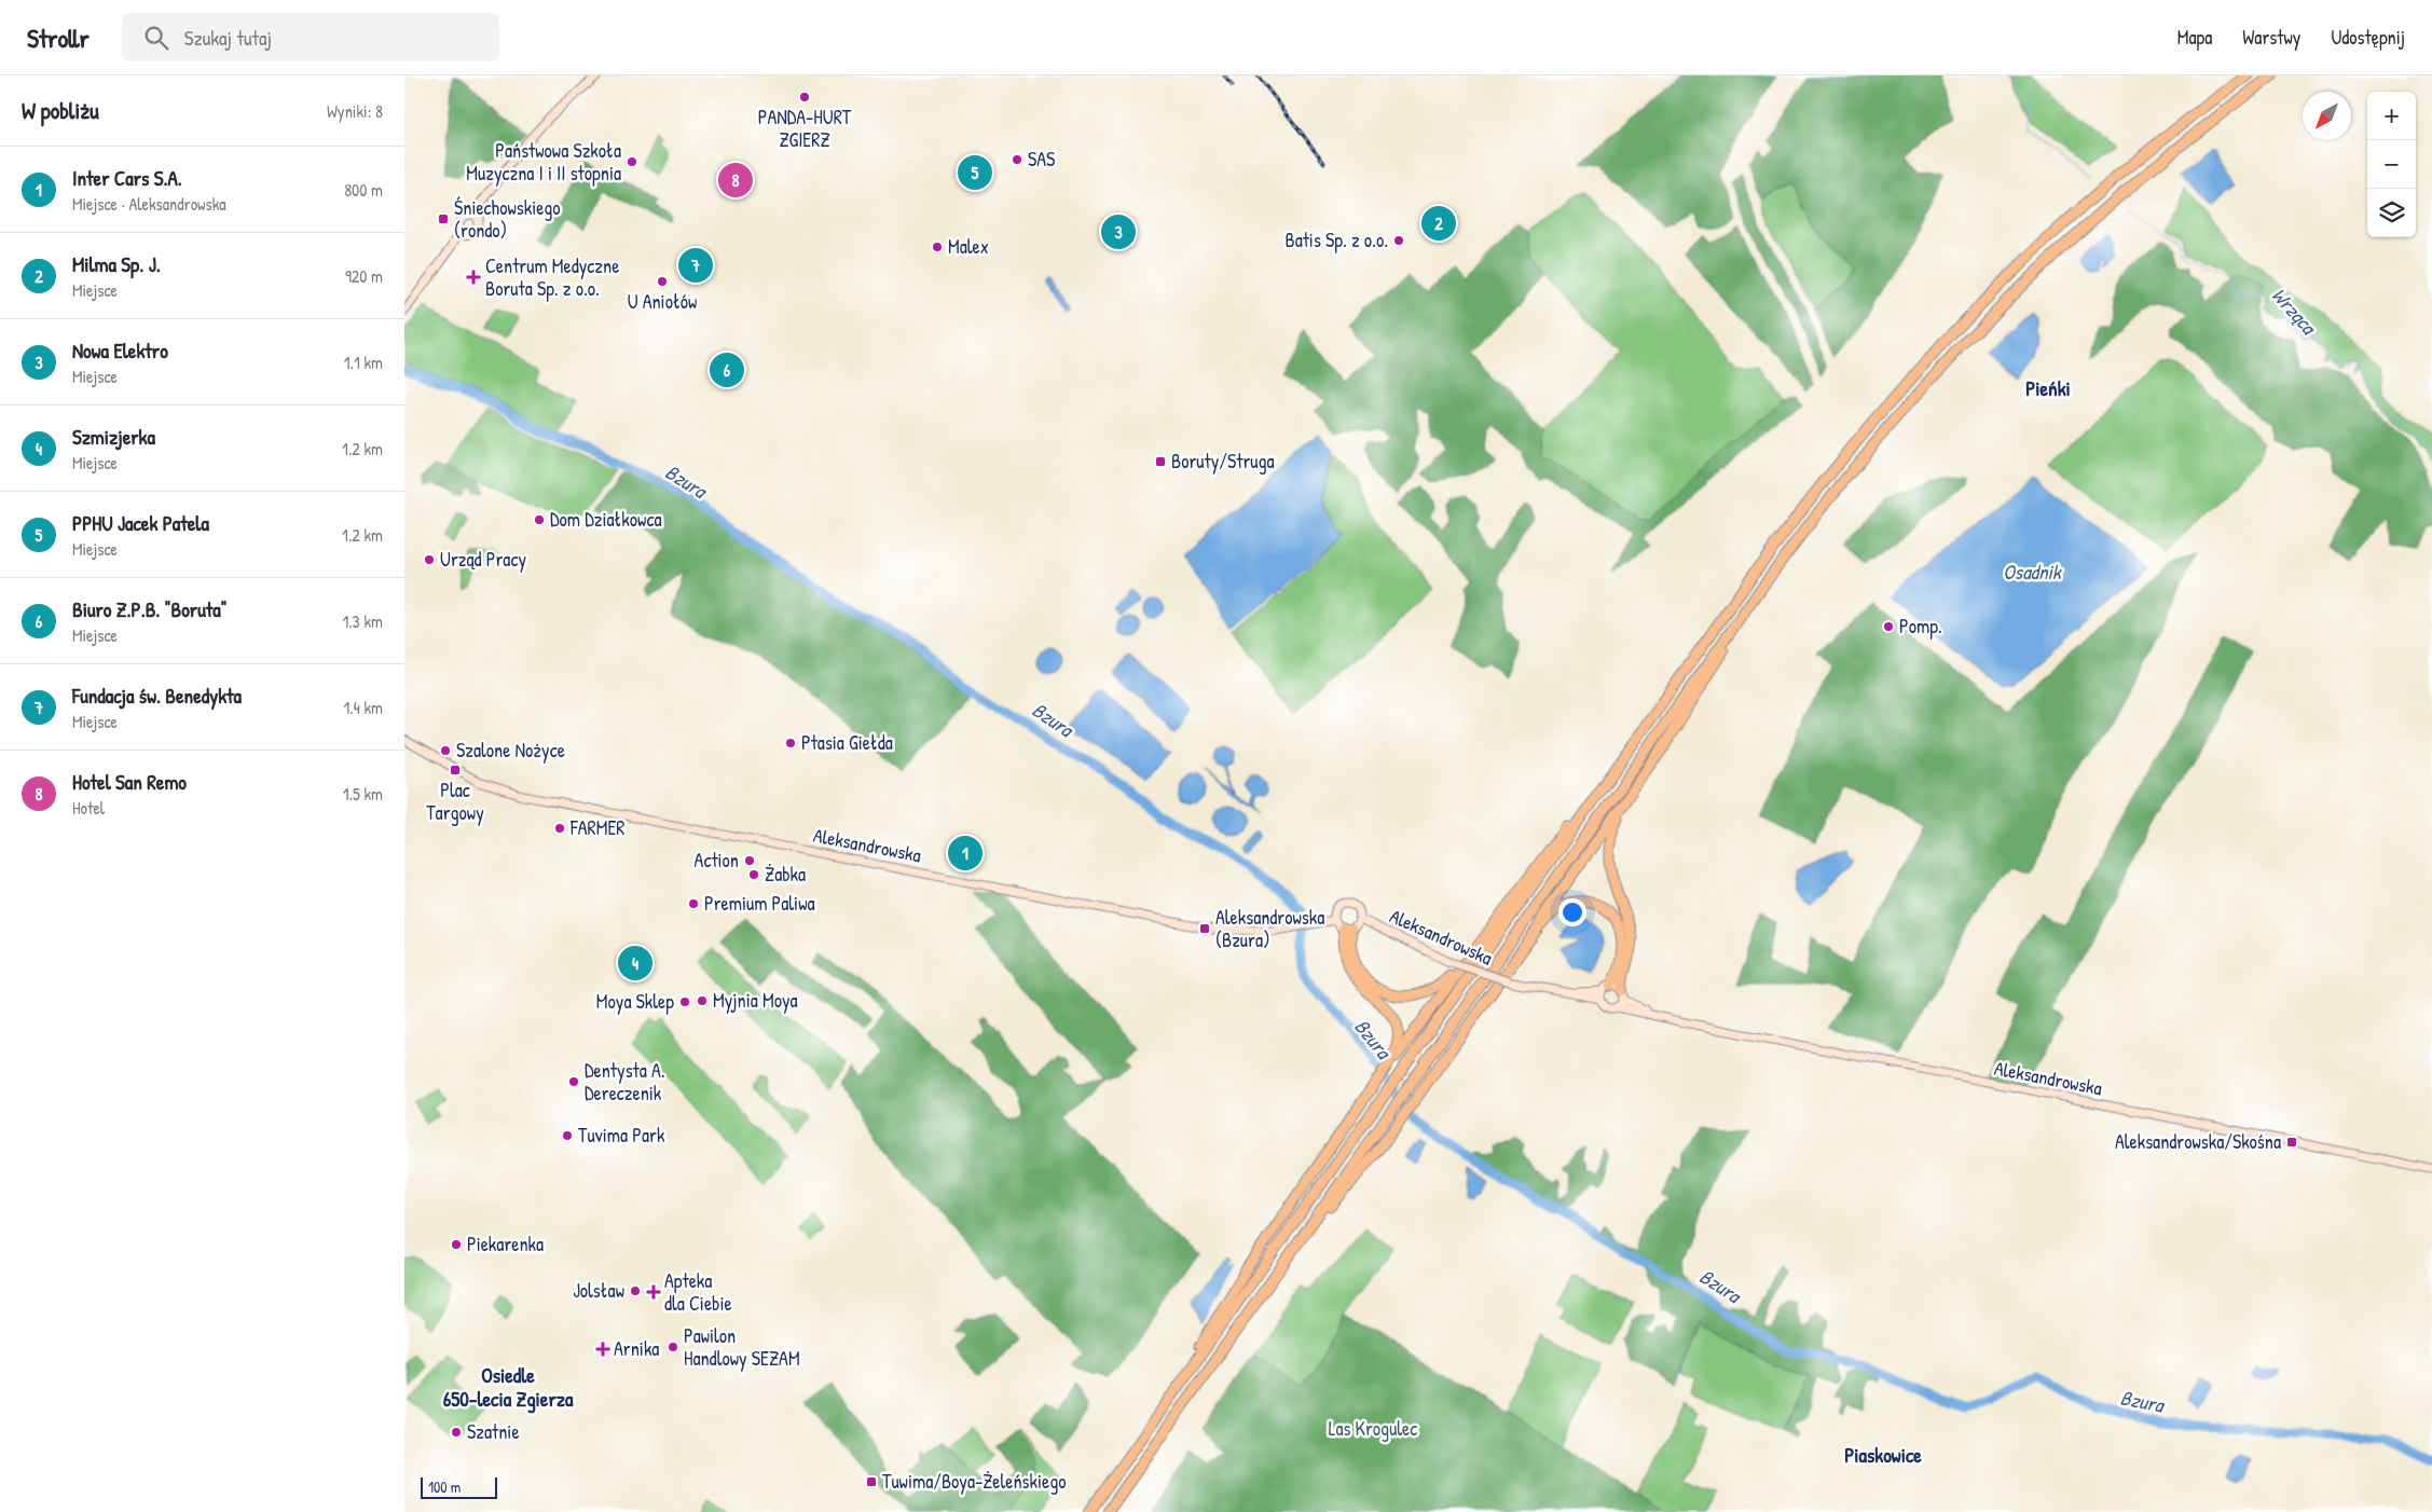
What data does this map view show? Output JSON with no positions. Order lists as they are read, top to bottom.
{
  "streets": {
    "main road": ["Aleksandrowska"]
  },
  "districts": ["Pieńki", "Osiedle 650-lecia Zgierza", "Piaskowice"],
  "water": ["Wrząca", "Bzura", "Osadnik"],
  "parks": ["Las Krogulec"],
  "places": {
    "other": [
      "PANDA-HURT ZGIERZ",
      "SAS",
      "Państwowa Szkoła Muzyczna I i II stopnia",
      "Batis Sp. z o.o.",
      "Malex",
      "U Aniołów",
      "Dom Działkowca",
      "Urząd Pracy",
      "Pomp.",
      "Ptasia Giełda",
      "Szalone Nożyce",
      "FARMER",
      "Action",
      "Żabka",
      "Premium Paliwa",
      "Myjnia Moya",
      "Moya Sklep",
      "Dentysta A. Dereczenik",
      "Tuvima Park",
      "Piekarenka",
      "Jolsław",
      "Pawilon Handlowy SEZAM",
      "Szatnie"
    ],
    "transit": [
      "Śniechowskiego (rondo)",
      "Boruty/Struga",
      "Plac Targowy",
      "Aleksandrowska (Bzura)",
      "Aleksandrowska/Skośna",
      "Tuwima/Boya-Żeleńskiego"
    ],
    "health": ["Centrum Medyczne Boruta Sp. z o.o.", "Apteka dla Ciebie", "Arnika"]
  },
  "scale_bar": "100 m",
  "north": "bottom left",
  "page": {
    "header": "Strollr",
    "search": "Szukaj tutaj",
    "nav": ["Mapa", "Warstwy", "Udostępnij"],
    "heading": ["W pobliżu", "Wyniki: 8"],
    "map_buttons": ["+", "−"],
    "list": [
      {
        "mark": "1",
        "name": "Inter Cars S.A.",
        "note": "Miejsce · Aleksandrowska",
        "value": "800 m"
      },
      {
        "mark": "2",
        "name": "Milma Sp. J.",
        "note": "Miejsce",
        "value": "920 m"
      },
      {
        "mark": "3",
        "name": "Nowa Elektro",
        "note": "Miejsce",
        "value": "1.1 km"
      },
      {
        "mark": "4",
        "name": "Szmizjerka",
        "note": "Miejsce",
        "value": "1.2 km"
      },
      {
        "mark": "5",
        "name": "PPHU Jacek Patela",
        "note": "Miejsce",
        "value": "1.2 km"
      },
      {
        "mark": "6",
        "name": "Biuro Z.P.B. \"Boruta\"",
        "note": "Miejsce",
        "value": "1.3 km"
      },
      {
        "mark": "7",
        "name": "Fundacja św. Benedykta",
        "note": "Miejsce",
        "value": "1.4 km"
      },
      {
        "mark": "8",
        "name": "Hotel San Remo",
        "note": "Hotel",
        "value": "1.5 km"
      }
    ],
    "pins": [
      "5",
      "8",
      "2",
      "3",
      "7",
      "6",
      "1",
      "4"
    ],
    "scale": "100 m"
  }
}
